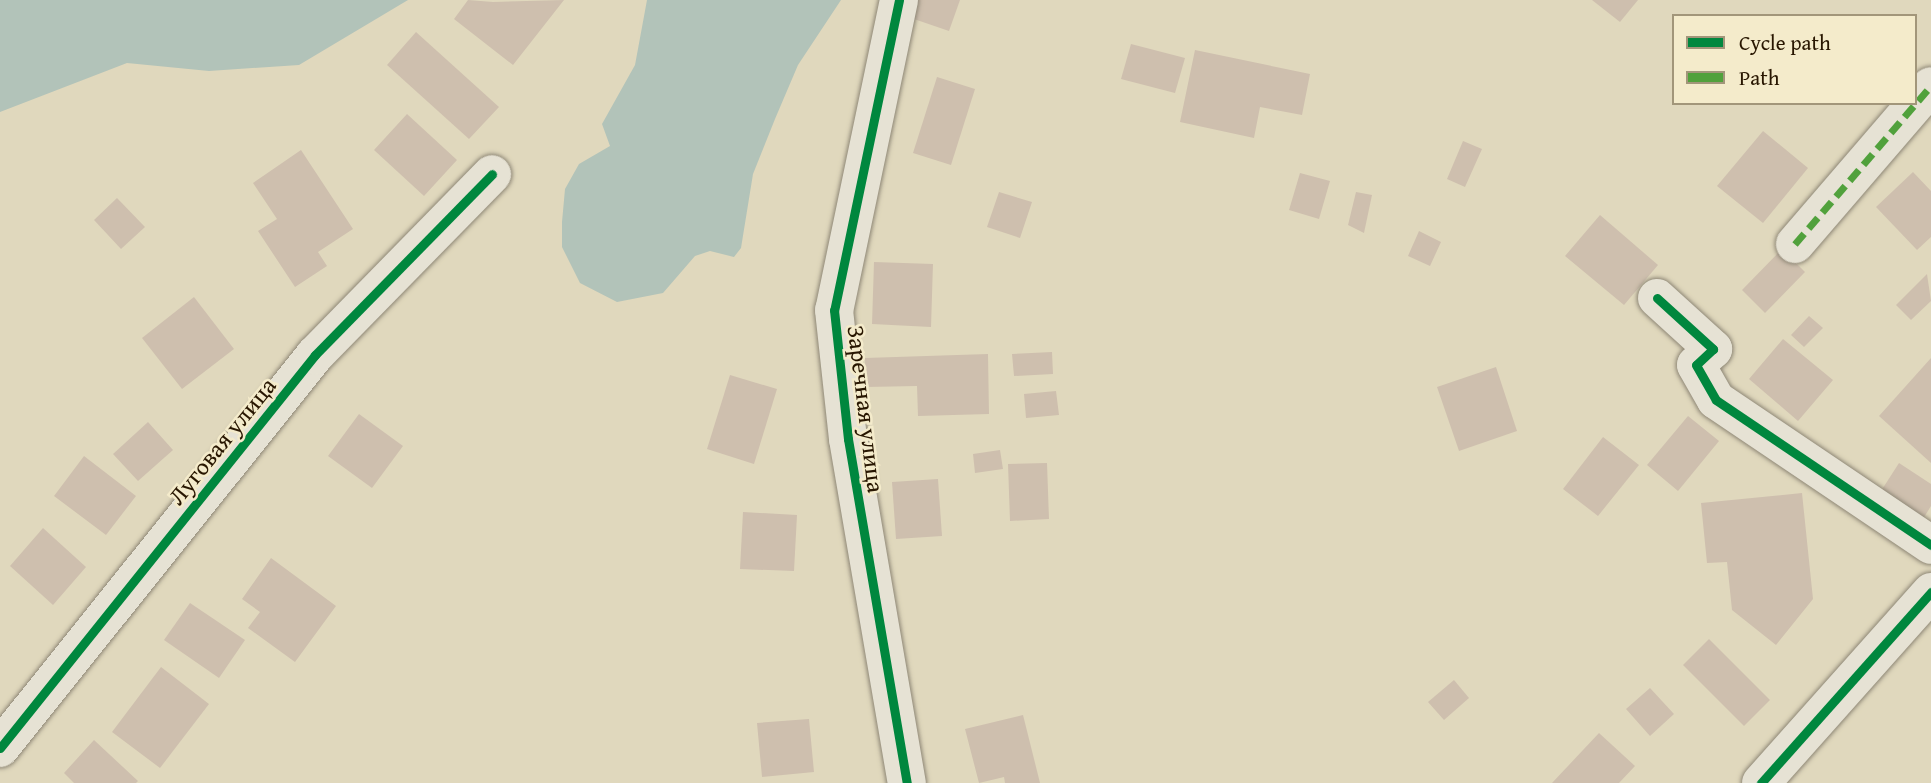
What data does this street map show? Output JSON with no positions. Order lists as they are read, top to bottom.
{
  "streets": {
    "street": ["Заречная улица", "Луговая улица"]
  },
  "legend": ["Cycle path", "Path"]
}
